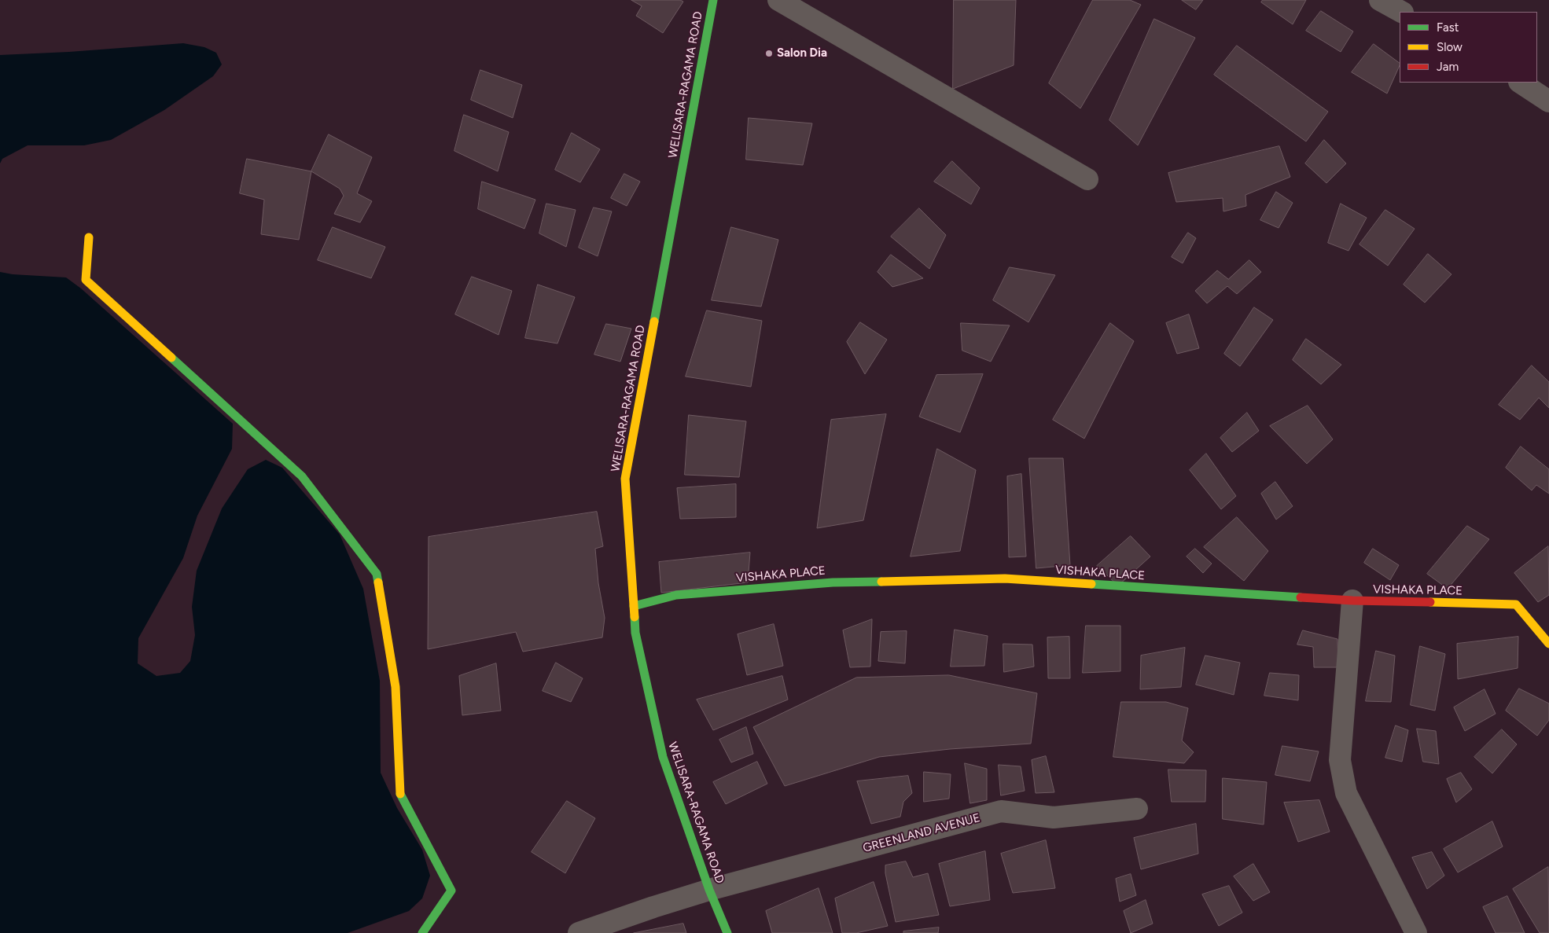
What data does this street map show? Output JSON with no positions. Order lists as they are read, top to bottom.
{
  "streets": {
    "street": ["WELISARA-RAGAMA ROAD", "VISHAKA PLACE", "GREENLAND AVENUE"]
  },
  "crossings": [
    ["WELISARA-RAGAMA ROAD", "VISHAKA PLACE"],
    ["WELISARA-RAGAMA ROAD", "GREENLAND AVENUE"]
  ],
  "places": ["Salon Dia"],
  "legend": ["Fast", "Slow", "Jam"]
}
